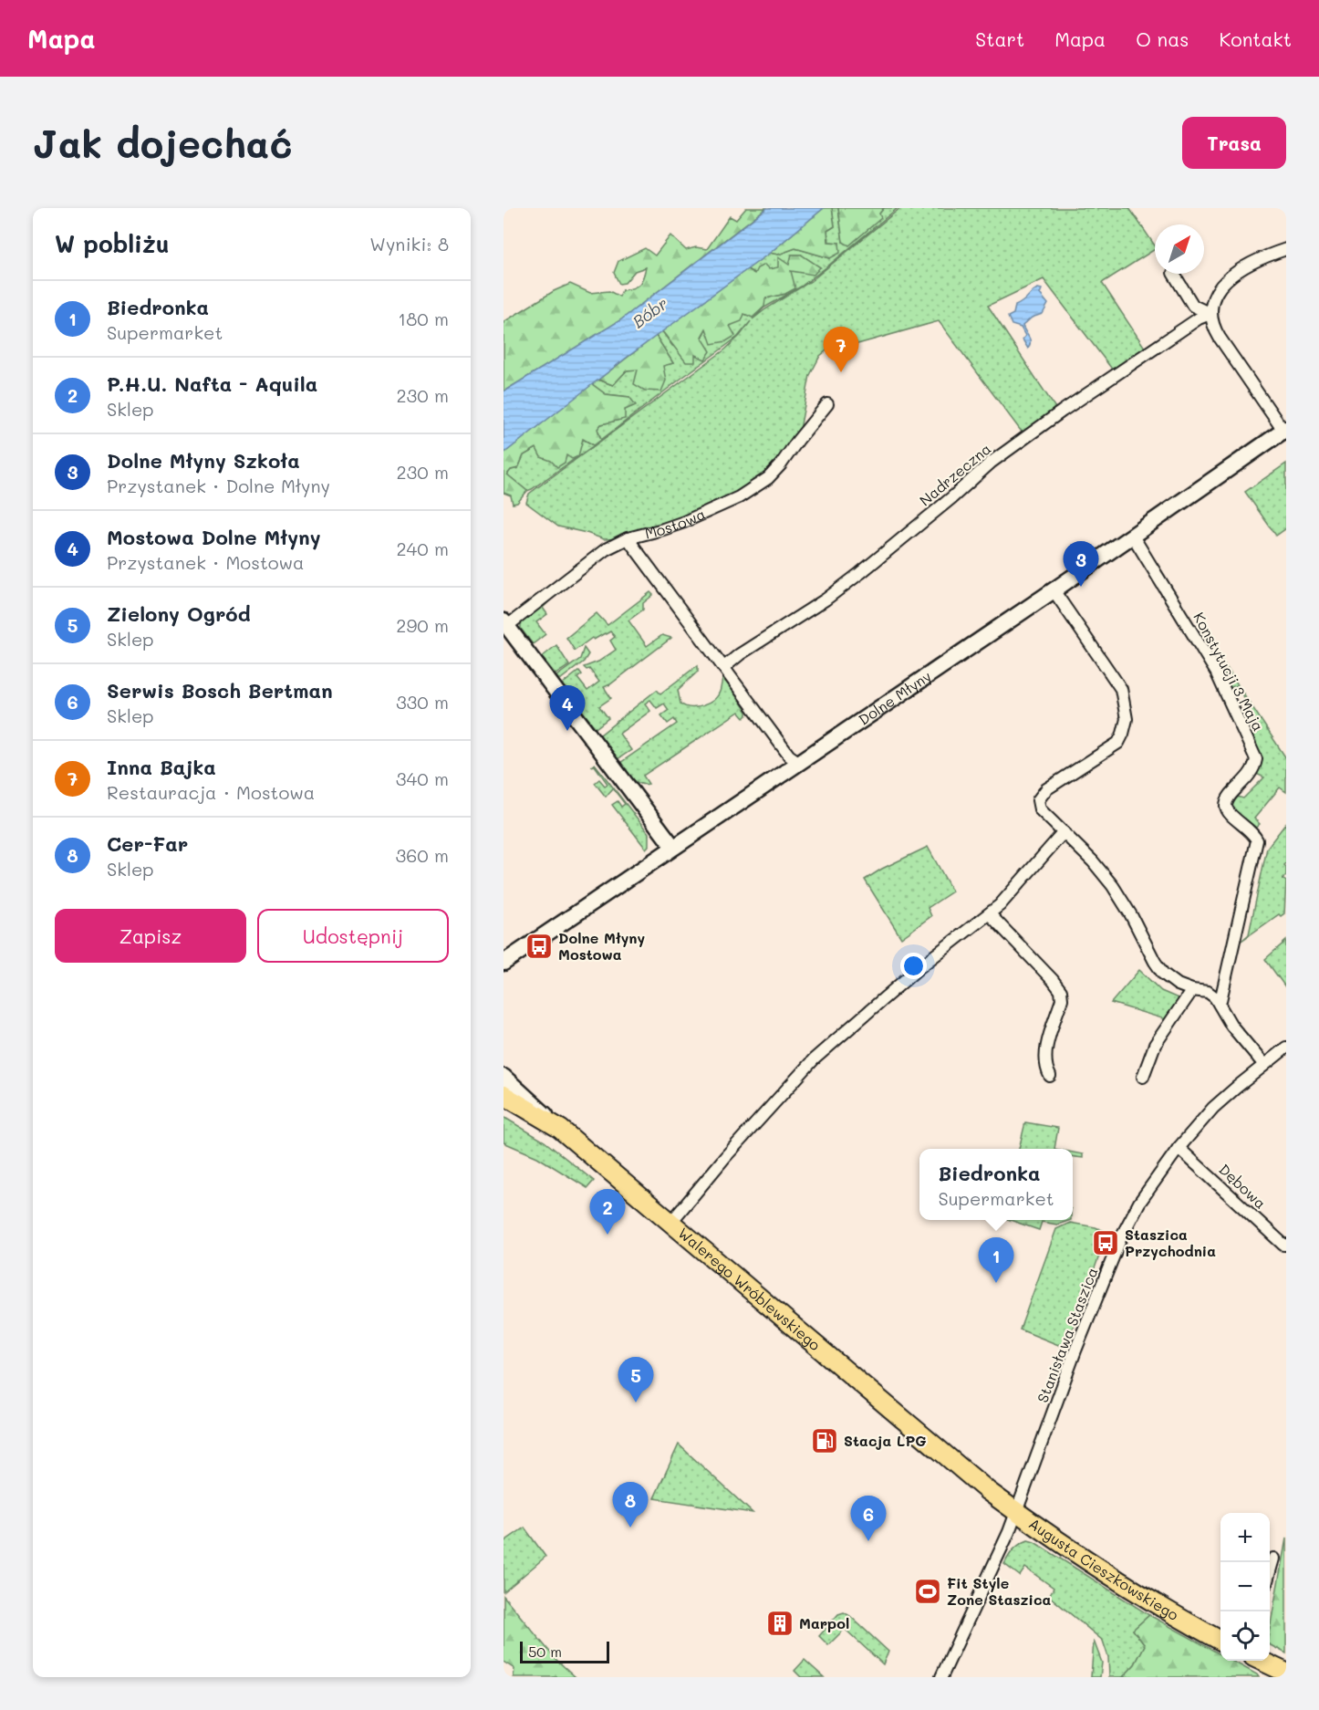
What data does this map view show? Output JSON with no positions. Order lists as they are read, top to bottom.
{
  "streets": {
    "main road": ["Walerego Wróblewskiego", "Augusta Cieszkowskiego"],
    "street": [
      "Nadrzeczna",
      "Mostowa",
      "Konstytucji 3 Maja",
      "Dolne Młyny",
      "Dębowa",
      "Stanisława Staszica"
    ]
  },
  "crossings": [
    ["Nadrzeczna", "Dolne Młyny"],
    ["Mostowa", "Dolne Młyny"],
    ["Konstytucji 3 Maja", "Dolne Młyny"],
    ["Dębowa", "Stanisława Staszica"],
    ["Walerego Wróblewskiego", "Augusta Cieszkowskiego"],
    ["Stanisława Staszica", "Augusta Cieszkowskiego"]
  ],
  "water": ["Bóbr"],
  "places": {
    "bus stop": ["Dolne Młyny Mostowa", "Staszica Przychodnia"],
    "fuel station": ["Stacja LPG"],
    "sports": ["Fit Style Zone Staszica"],
    "building": ["Marpol"]
  },
  "scale_bar": "50 m",
  "north": "top right",
  "page": {
    "header": "Mapa",
    "nav": [
      "Start",
      "Mapa",
      "O nas",
      "Kontakt"
    ],
    "buttons": [
      "Trasa",
      ["Zapisz", "Udostępnij"]
    ],
    "title": "Jak dojechać",
    "heading": ["W pobliżu", "Wyniki: 8"],
    "list": [
      {
        "mark": "1",
        "name": "Biedronka",
        "note": "Supermarket",
        "value": "180 m"
      },
      {
        "mark": "2",
        "name": "P.H.U. Nafta - Aquila",
        "note": "Sklep",
        "value": "230 m"
      },
      {
        "mark": "3",
        "name": "Dolne Młyny Szkoła",
        "note": "Przystanek · Dolne Młyny",
        "value": "230 m"
      },
      {
        "mark": "4",
        "name": "Mostowa Dolne Młyny",
        "note": "Przystanek · Mostowa",
        "value": "240 m"
      },
      {
        "mark": "5",
        "name": "Zielony Ogród",
        "note": "Sklep",
        "value": "290 m"
      },
      {
        "mark": "6",
        "name": "Serwis Bosch Bertman",
        "note": "Sklep",
        "value": "330 m"
      },
      {
        "mark": "7",
        "name": "Inna Bajka",
        "note": "Restauracja · Mostowa",
        "value": "340 m"
      },
      {
        "mark": "8",
        "name": "Cer-Far",
        "note": "Sklep",
        "value": "360 m"
      }
    ],
    "pins": [
      "7",
      "3",
      "4",
      "2",
      "1",
      "5",
      "8",
      "6"
    ],
    "popup": ["Biedronka", "Supermarket"],
    "map_buttons": ["+", "−"],
    "scale": "50 m"
  }
}
